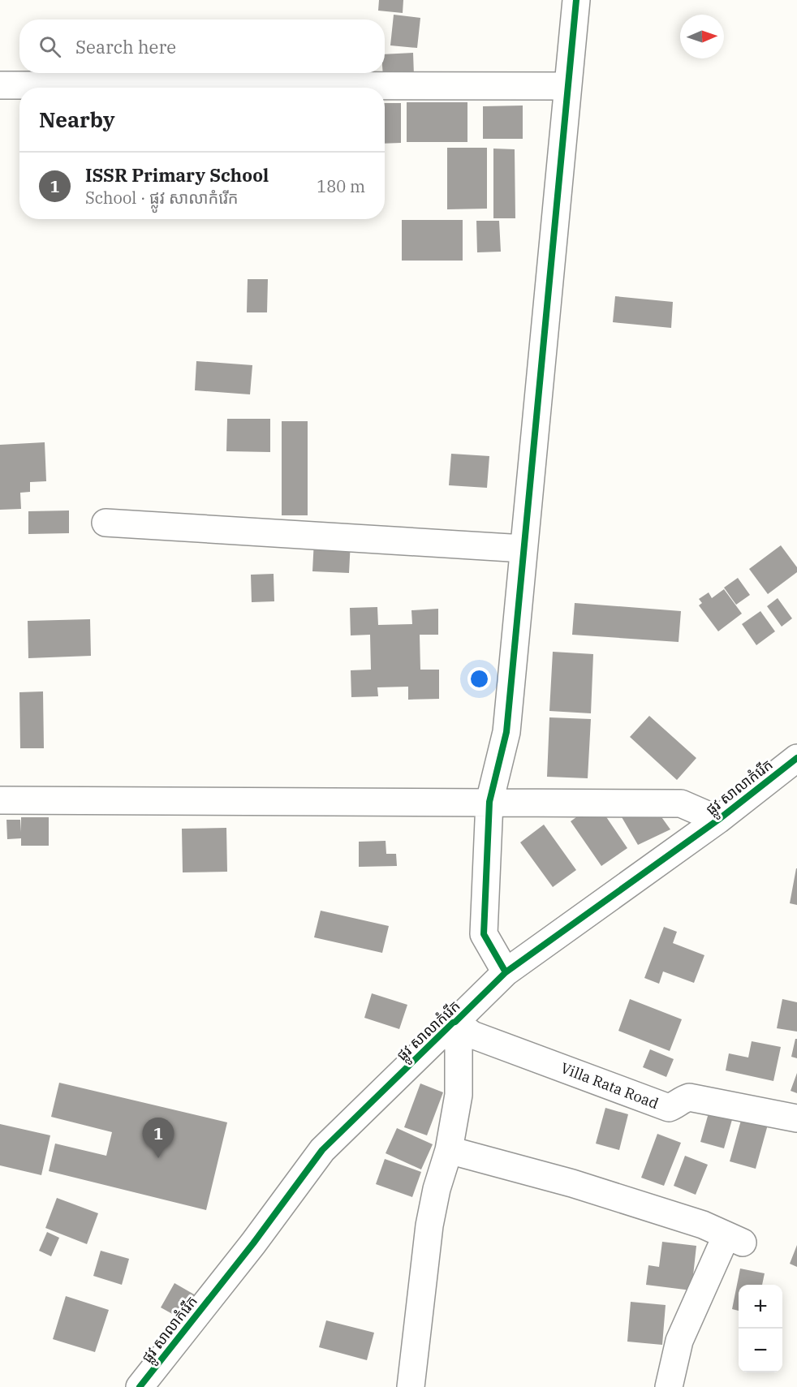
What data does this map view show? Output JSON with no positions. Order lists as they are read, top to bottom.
{
  "streets": {
    "street": ["ផ្លូវ សាលាកំរើក", "Villa Rata Road"]
  },
  "crossings": [
    ["ផ្លូវ សាលាកំរើក", "Villa Rata Road"]
  ],
  "north": "right",
  "page": {
    "search": "Search here",
    "heading": "Nearby",
    "list": [
      {
        "mark": "1",
        "name": "ISSR Primary School",
        "note": "School · ផ្លូវ សាលាកំរើក",
        "value": "180 m"
      }
    ],
    "pins": "1",
    "map_buttons": ["+", "−"]
  }
}
